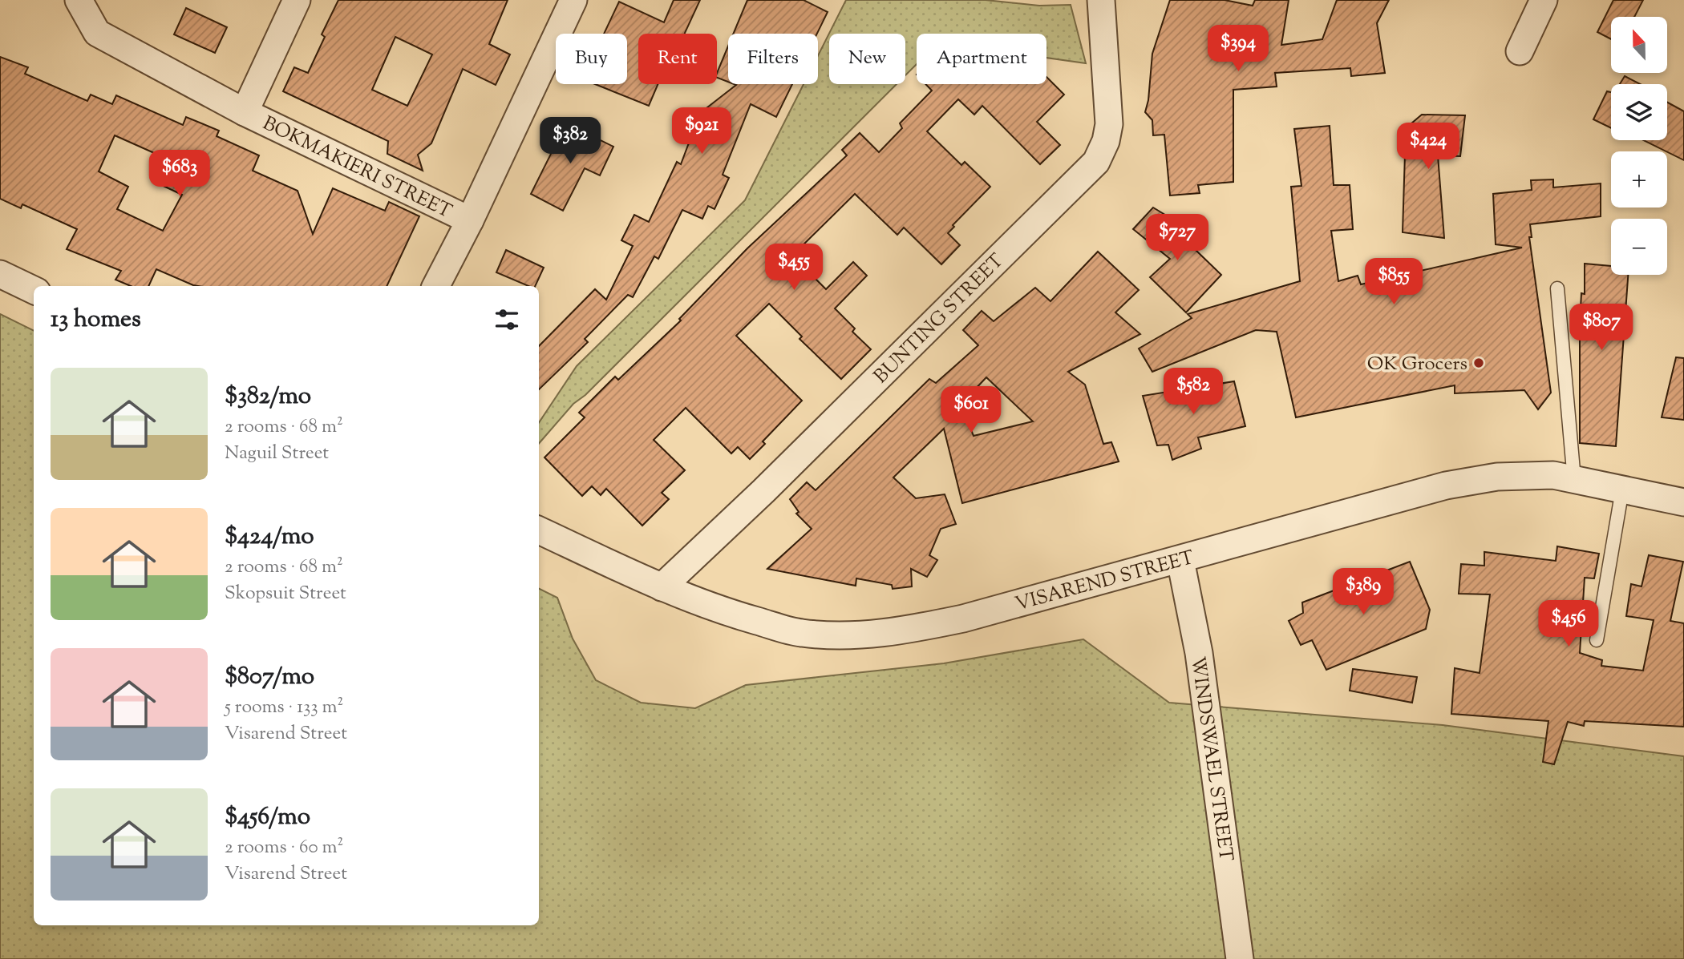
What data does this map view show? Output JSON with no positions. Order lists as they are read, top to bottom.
{
  "streets": {
    "street": [
      "BOKMAKIERI STREET",
      "BUNTING STREET",
      "VISAREND STREET",
      "WINDSWAEL STREET"
    ]
  },
  "crossings": [
    ["BUNTING STREET", "VISAREND STREET"],
    ["VISAREND STREET", "WINDSWAEL STREET"]
  ],
  "places": ["OK Grocers"],
  "north": "top",
  "page": {
    "map_buttons": ["+", "−"],
    "price": [
      "$394",
      "$921",
      "$382",
      "$424",
      "$683",
      "$727",
      "$455",
      "$855",
      "$807",
      "$582",
      "$601",
      "$389",
      "$456"
    ],
    "chip": [
      "Buy",
      "Rent",
      "Filters",
      "New",
      "Apartment"
    ],
    "heading": "13 homes",
    "list": [
      {
        "name": "$382/mo",
        "note": "2 rooms · 68 m² · Naguil Street"
      },
      {
        "name": "$424/mo",
        "note": "2 rooms · 68 m² · Skopsuit Street"
      },
      {
        "name": "$807/mo",
        "note": "5 rooms · 133 m² · Visarend Street"
      },
      {
        "name": "$456/mo",
        "note": "2 rooms · 60 m² · Visarend Street"
      }
    ]
  }
}
